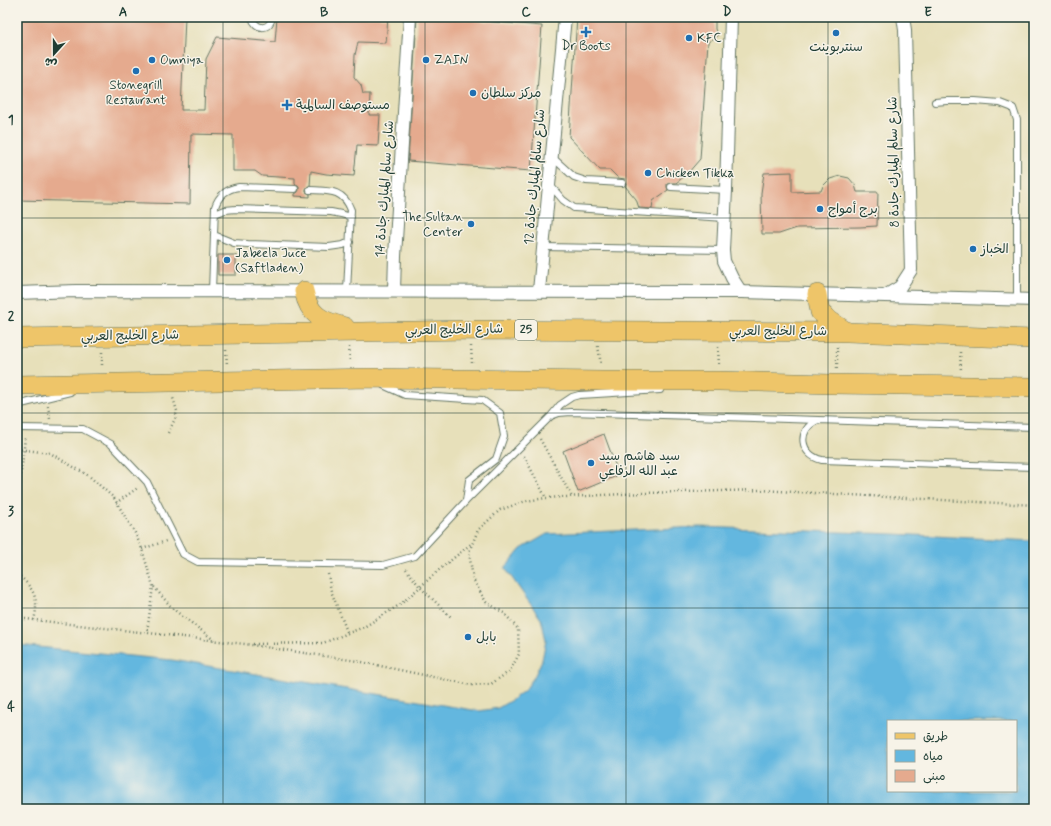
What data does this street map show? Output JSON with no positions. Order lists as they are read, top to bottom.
{
  "streets": {
    "main road": ["شارع الخليج العربي", "25"],
    "street": ["شارع سالم المبارك جادة 8", "شارع سالم المبارك جادة 12", "شارع سالم المبارك جادة 14"]
  },
  "places": {
    "health": ["Dr Boots", "مستوصف السالمية"],
    "other": [
      "سنتربوينت",
      "KFC",
      "Omniya",
      "ZAIN",
      "Stonegrill Restaurant",
      "مركز سلطان",
      "Chicken Tikka",
      "برج أمواج",
      "The Sultan Center",
      "الخباز",
      "Jabeela Juce (Saftladen)",
      "سيد هاشم سيد عبد الله الرفاعي",
      "بابل"
    ]
  },
  "legend": ["طريق", "مياه", "مبنى"],
  "north": "bottom",
  "grid": {
    "columns": [
      "A",
      "B",
      "C",
      "D",
      "E"
    ],
    "rows": [
      "1",
      "2",
      "3",
      "4"
    ]
  }
}
